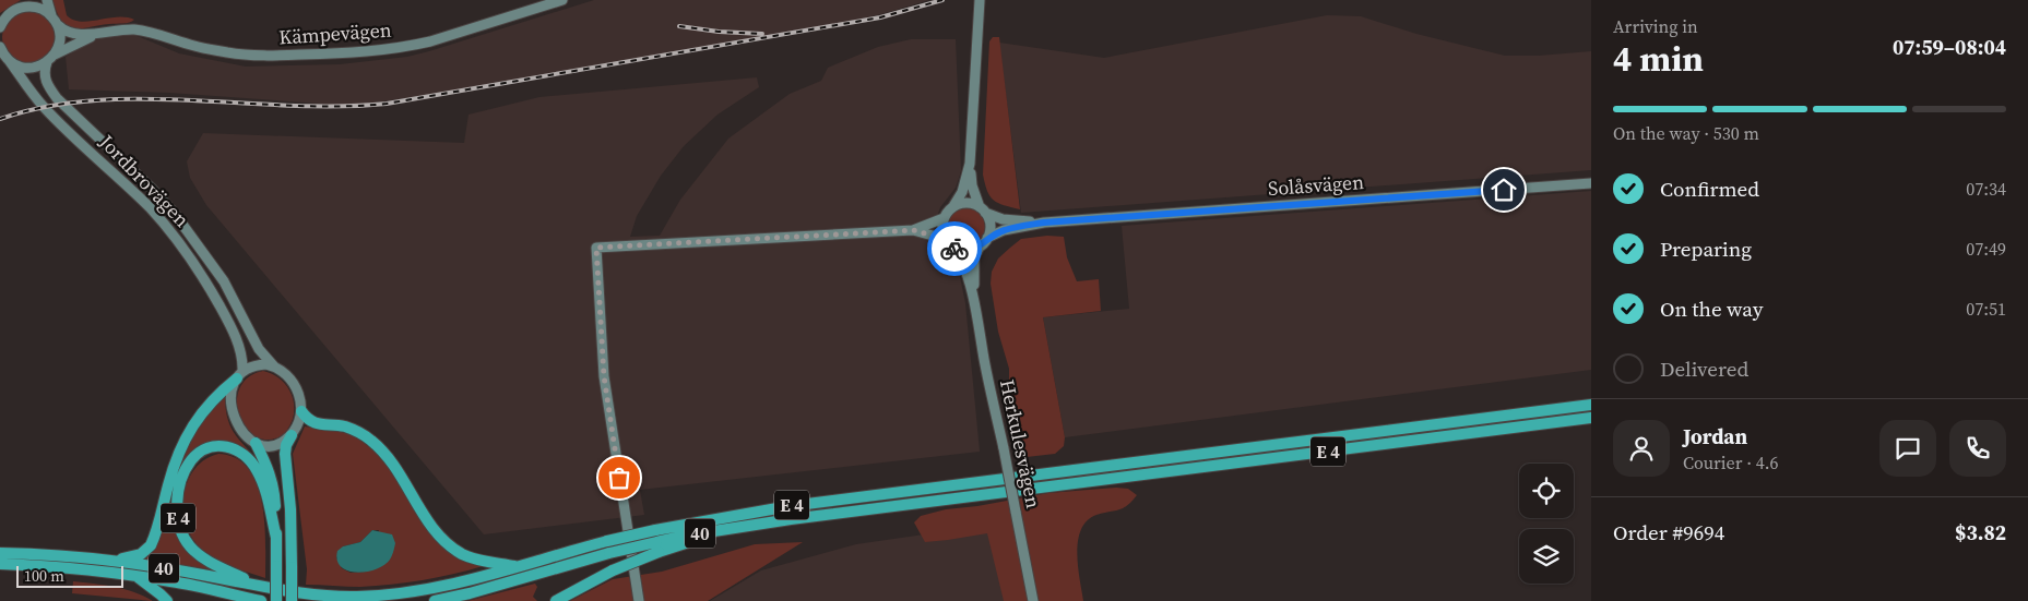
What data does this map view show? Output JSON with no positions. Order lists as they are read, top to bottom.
{
  "streets": {
    "highway": ["E 4", "40"],
    "street": [
      "Kämpevägen",
      "Jordbrovägen",
      "Solåsvägen",
      "Herkulesvägen"
    ]
  },
  "crossings": [
    ["Kämpevägen", "Jordbrovägen"],
    ["Solåsvägen", "Herkulesvägen"],
    ["E 4", "40"]
  ],
  "scale_bar": "100 m",
  "page": {
    "heading": ["4 min", "Arriving in", "07:59–08:04"],
    "panel": [
      "Jordan",
      "Courier · 4.6",
      "Order #9694",
      "$3.82"
    ],
    "bar": "On the way · 530 m",
    "list": [
      ["Confirmed", "07:34"],
      ["Preparing", "07:49"],
      ["On the way", "07:51"],
      "Delivered"
    ],
    "scale": "100 m"
  }
}
